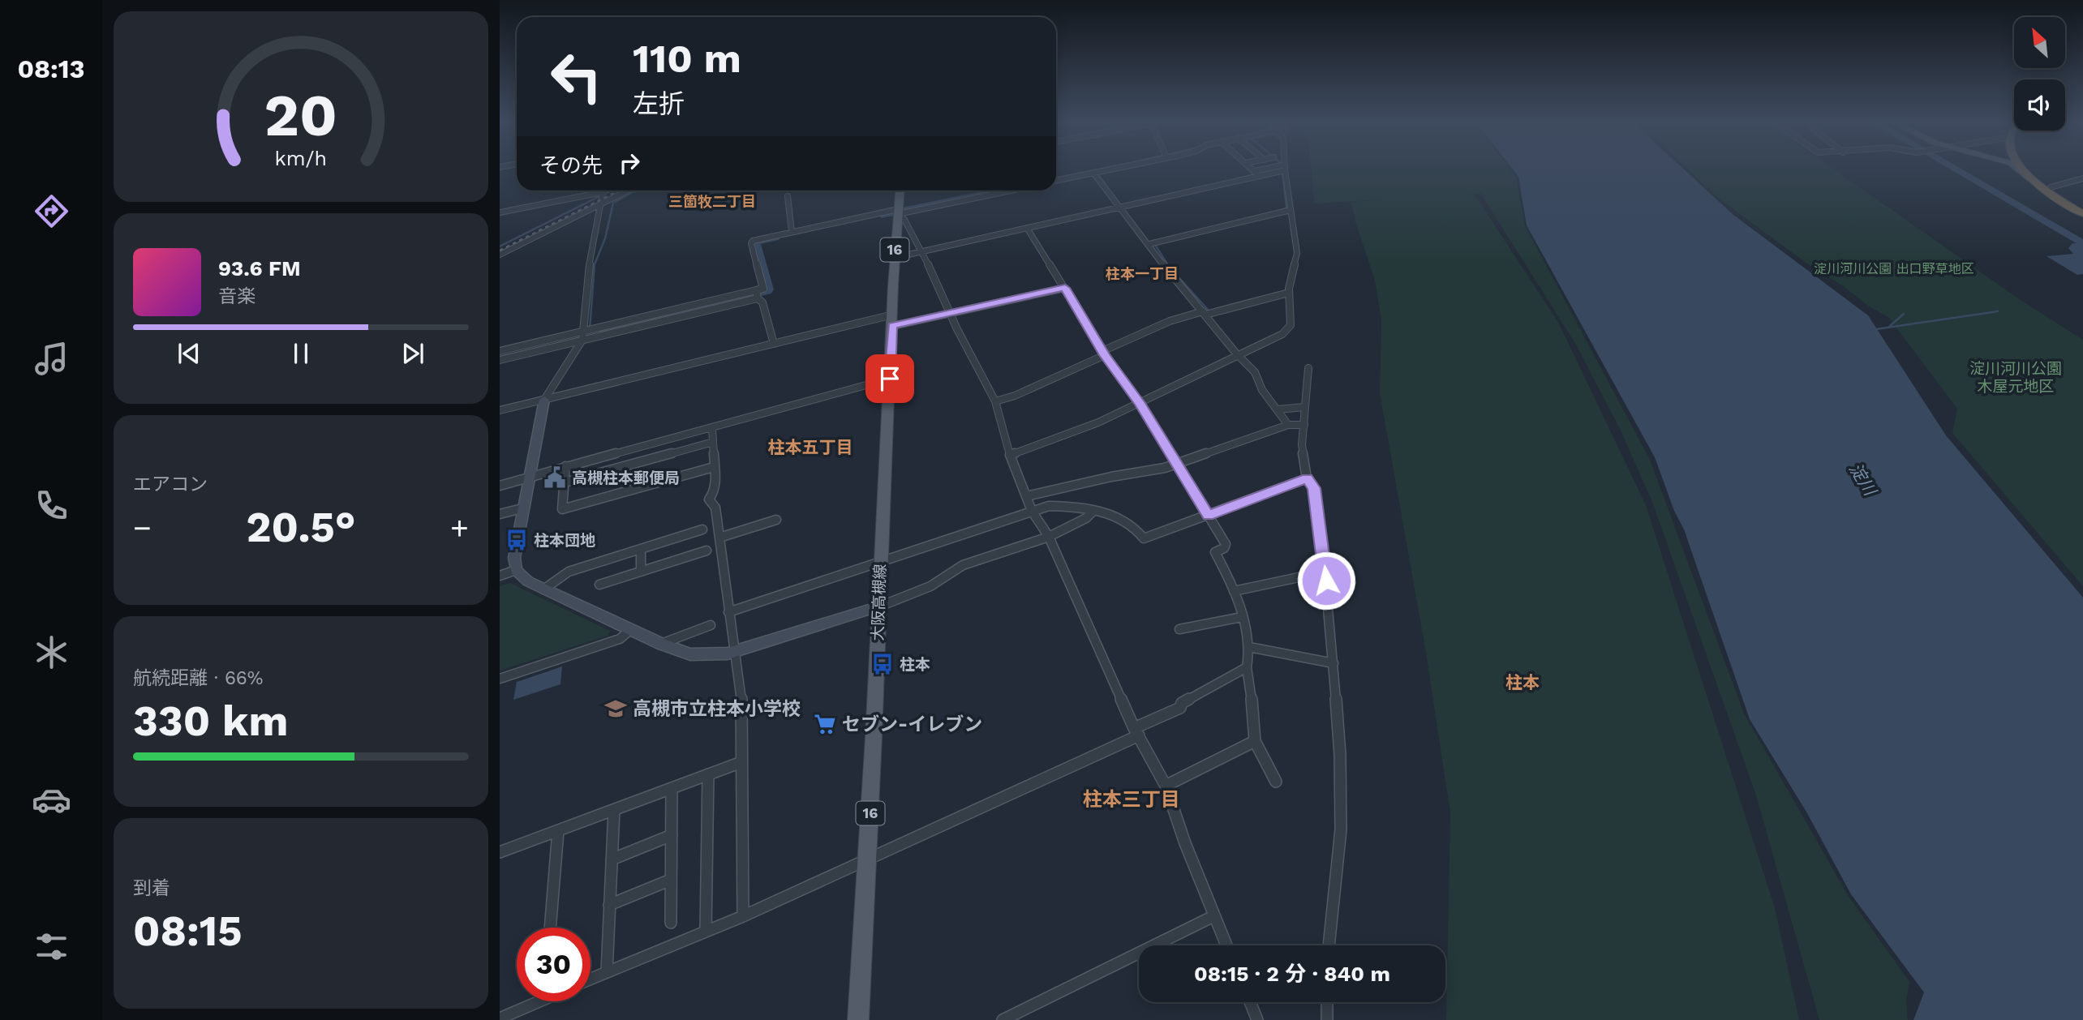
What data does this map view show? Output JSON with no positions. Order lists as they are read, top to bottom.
{
  "streets": {
    "main road": ["16", "大阪高槻線"]
  },
  "districts": [
    "三箇牧二丁目",
    "柱本一丁目",
    "柱本五丁目",
    "柱本",
    "柱本三丁目"
  ],
  "water": ["淀川"],
  "parks": ["淀川河川公園 出口野草地区", "淀川河川公園 木屋元地区"],
  "places": {
    "public building": ["高槻柱本郵便局"],
    "bus stop": ["柱本団地", "柱本"],
    "school or university": ["高槻市立柱本小学校"],
    "supermarket": ["セブン-イレブン"]
  },
  "north": "top left",
  "page": {
    "tabs": "08:13",
    "turn": ["110 m", "左折"],
    "then": "その先",
    "song": ["93.6 FM", "音楽"],
    "tile": [
      "エアコン",
      ["航続距離 · 66%", "330 km"],
      ["到着", "08:15"]
    ],
    "heat": ["−", "20.5°", "+"],
    "limit": "30",
    "trip": "08:15 · 2 分 · 840 m",
    "gauge": ["20", "km/h"]
  }
}
